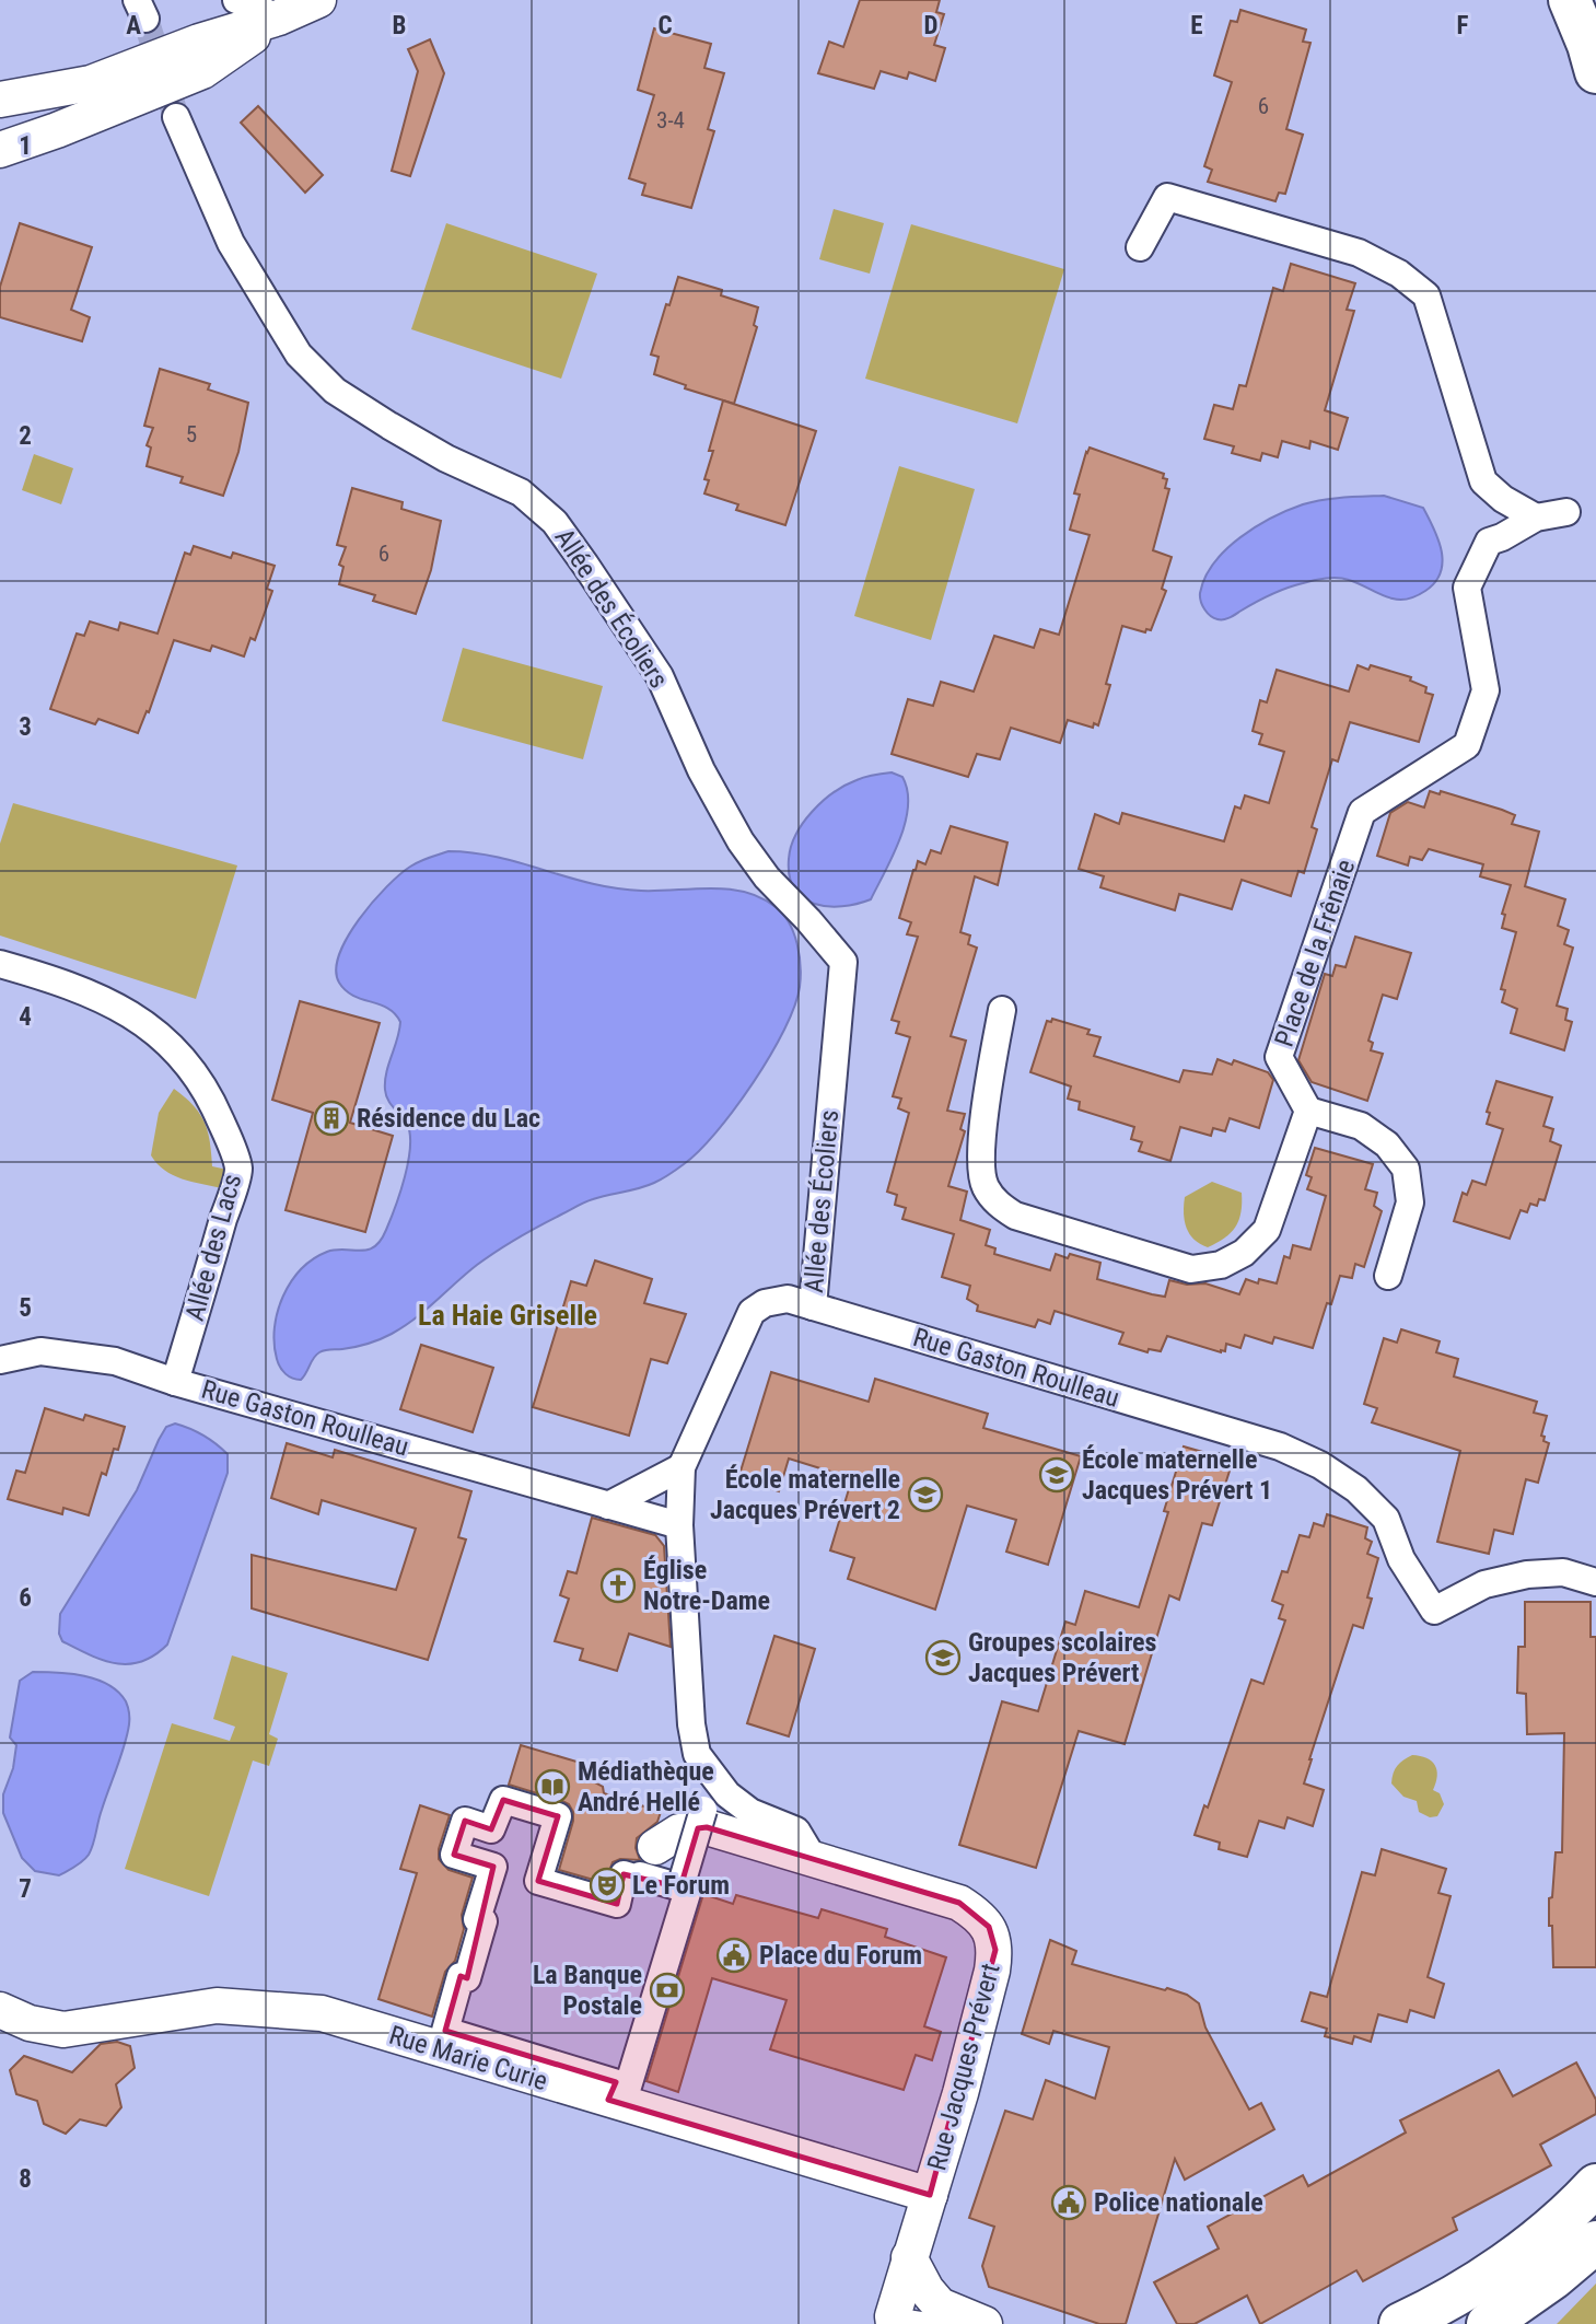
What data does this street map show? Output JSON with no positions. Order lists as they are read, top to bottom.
{
  "streets": {
    "street": [
      "Allée des Écoliers",
      "Place de la Frênaie",
      "Allée des Lacs",
      "Rue Gaston Roulleau",
      "Rue Marie Curie",
      "Rue Jacques Prévert"
    ]
  },
  "crossings": [
    ["Allée des Écoliers", "Rue Gaston Roulleau"],
    ["Allée des Lacs", "Rue Gaston Roulleau"],
    ["Rue Marie Curie", "Rue Jacques Prévert"]
  ],
  "districts": ["La Haie Griselle"],
  "places": {
    "building": ["Résidence du Lac"],
    "school or university": ["École maternelle Jacques Prévert 1", "École maternelle Jacques Prévert 2", "Groupes scolaires Jacques Prévert"],
    "church": ["Église Notre-Dame"],
    "library": ["Médiathèque André Hellé"],
    "theatre": ["Le Forum"],
    "public building": ["Place du Forum", "Police nationale"],
    "bank": ["La Banque Postale"]
  },
  "house_numbers": [
    "6",
    "3-4",
    "5",
    "6"
  ],
  "grid": {
    "columns": [
      "A",
      "B",
      "C",
      "D",
      "E",
      "F"
    ],
    "rows": [
      "1",
      "2",
      "3",
      "4",
      "5",
      "6",
      "7",
      "8"
    ]
  }
}
